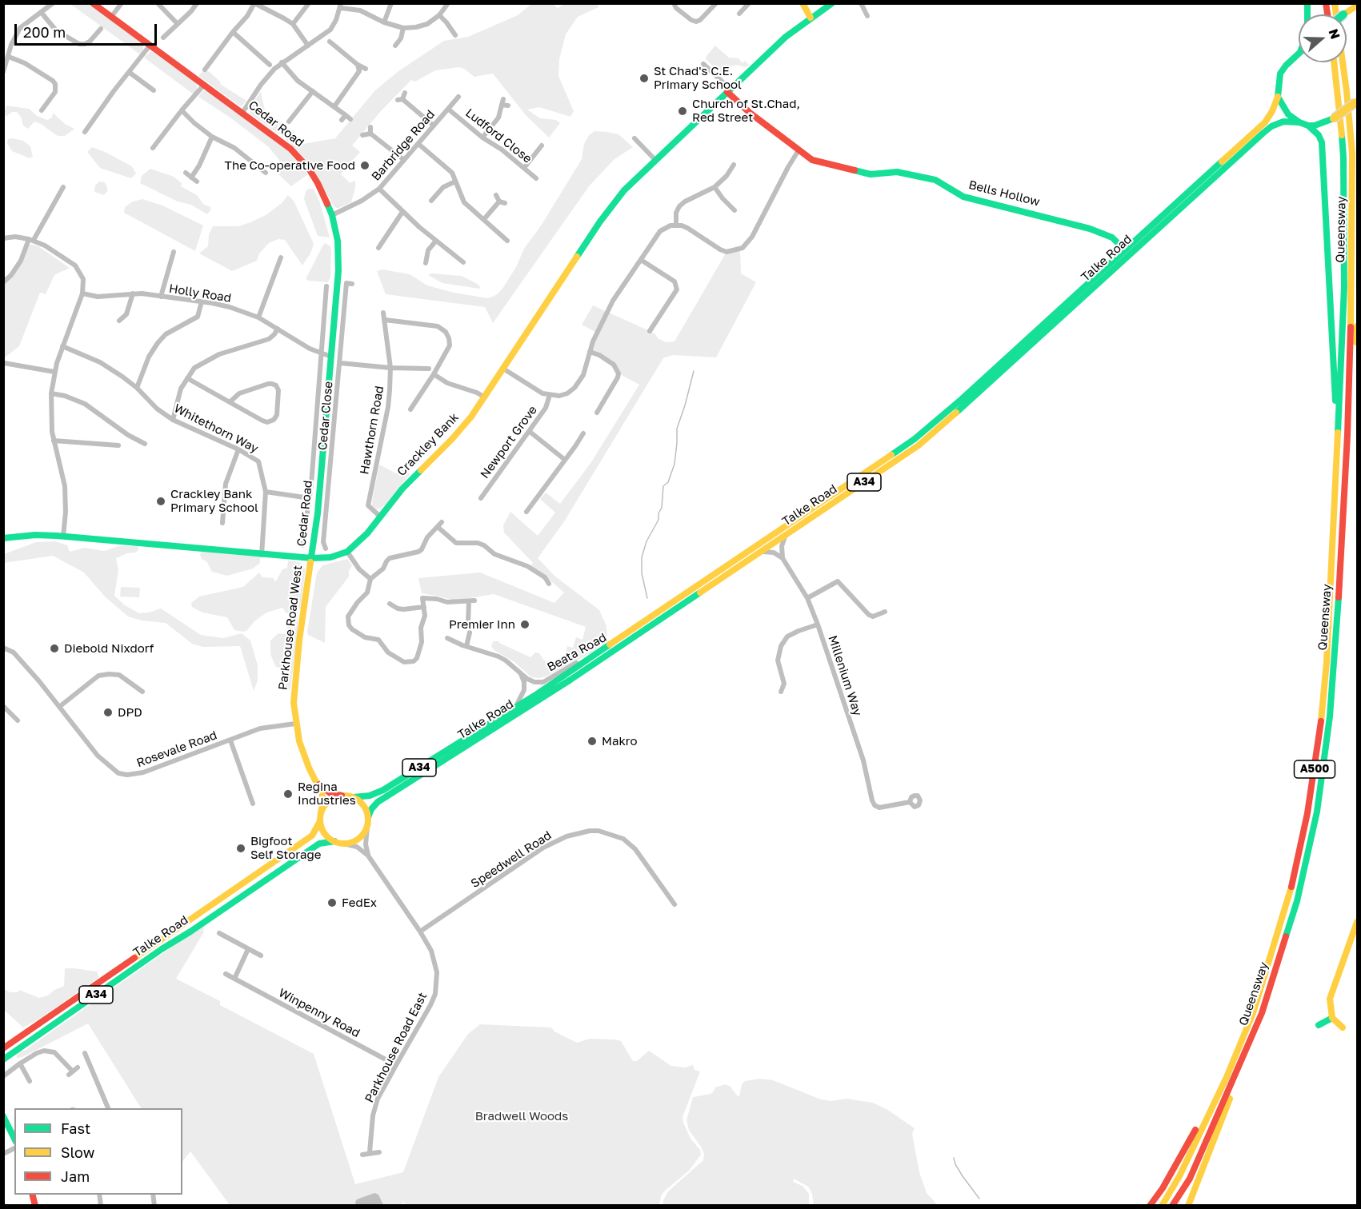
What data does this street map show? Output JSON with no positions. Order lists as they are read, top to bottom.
{
  "streets": {
    "main road": [
      "Cedar Road",
      "Bells Hollow",
      "Queensway",
      "Talke Road",
      "Crackley Bank",
      "A34",
      "Parkhouse Road West",
      "A500"
    ],
    "street": [
      "Ludford Close",
      "Barbridge Road",
      "Holly Road",
      "Cedar Close",
      "Whitethorn Way",
      "Hawthorn Road",
      "Newport Grove",
      "Beata Road",
      "Millenium Way",
      "Rosevale Road",
      "Speedwell Road",
      "Winpenny Road",
      "Parkhouse Road East"
    ]
  },
  "crossings": [
    ["Cedar Road", "Barbridge Road"],
    ["Cedar Road", "Holly Road"],
    ["Cedar Road", "Cedar Close"],
    ["Cedar Road", "Crackley Bank"],
    ["Cedar Road", "Parkhouse Road West"],
    ["Ludford Close", "Barbridge Road"],
    ["Bells Hollow", "Talke Road"],
    ["Bells Hollow", "Crackley Bank"],
    ["Queensway", "A500"],
    ["Talke Road", "A34"],
    ["Talke Road", "Parkhouse Road West"],
    ["Talke Road", "Beata Road"],
    ["Talke Road", "Parkhouse Road East"],
    ["Whitethorn Way", "Crackley Bank"],
    ["Hawthorn Road", "Crackley Bank"],
    ["Crackley Bank", "Parkhouse Road West"],
    ["A34", "Parkhouse Road West"],
    ["A34", "Parkhouse Road East"],
    ["Parkhouse Road West", "Rosevale Road"],
    ["Parkhouse Road West", "Parkhouse Road East"],
    ["Speedwell Road", "Parkhouse Road East"],
    ["Winpenny Road", "Parkhouse Road East"]
  ],
  "parks": ["Bradwell Woods"],
  "places": [
    "St Chad's C.E. Primary School",
    "Church of St.Chad, Red Street",
    "The Co-operative Food",
    "Crackley Bank Primary School",
    "Premier Inn",
    "Diebold Nixdorf",
    "DPD",
    "Makro",
    "Regina Industries",
    "Bigfoot Self Storage",
    "FedEx"
  ],
  "legend": ["Fast", "Slow", "Jam"],
  "scale_bar": "200 m",
  "north": "right"
}
